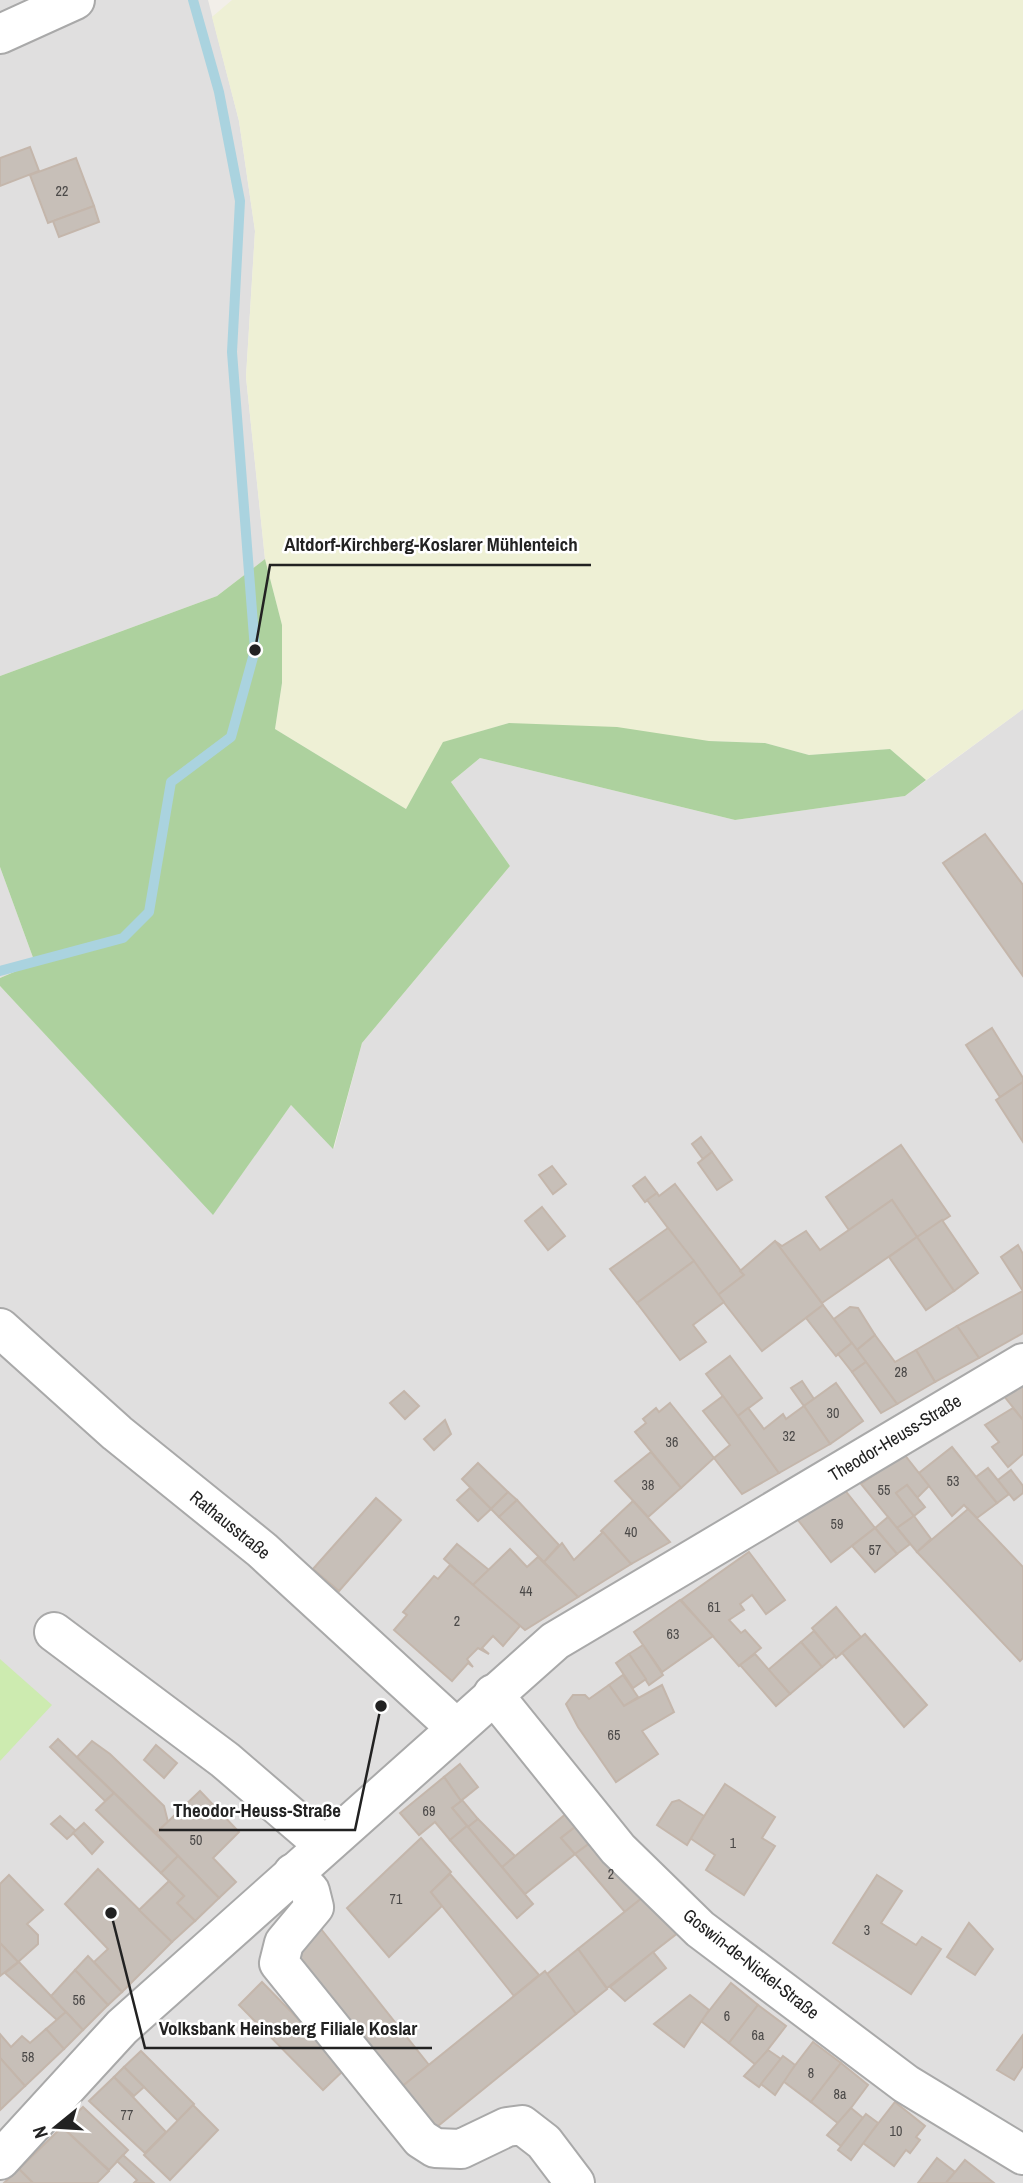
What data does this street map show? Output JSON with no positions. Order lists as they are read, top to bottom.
{
  "streets": {
    "street": ["Theodor-Heuss-Straße", "Rathausstraße", "Goswin-de-Nickel-Straße"]
  },
  "crossings": [
    ["Theodor-Heuss-Straße", "Rathausstraße"],
    ["Theodor-Heuss-Straße", "Goswin-de-Nickel-Straße"]
  ],
  "places": ["Altdorf-Kirchberg-Koslarer Mühlenteich", "Theodor-Heuss-Straße", "Volksbank Heinsberg Filiale Koslar"],
  "house_numbers": [
    "22",
    "28",
    "30",
    "32",
    "36",
    "53",
    "38",
    "55",
    "59",
    "40",
    "57",
    "44",
    "61",
    "2",
    "63",
    "65",
    "69",
    "50",
    "1",
    "2",
    "71",
    "3",
    "56",
    "6",
    "6a",
    "58",
    "8",
    "8a",
    "77",
    "10"
  ],
  "north": "left"
}
